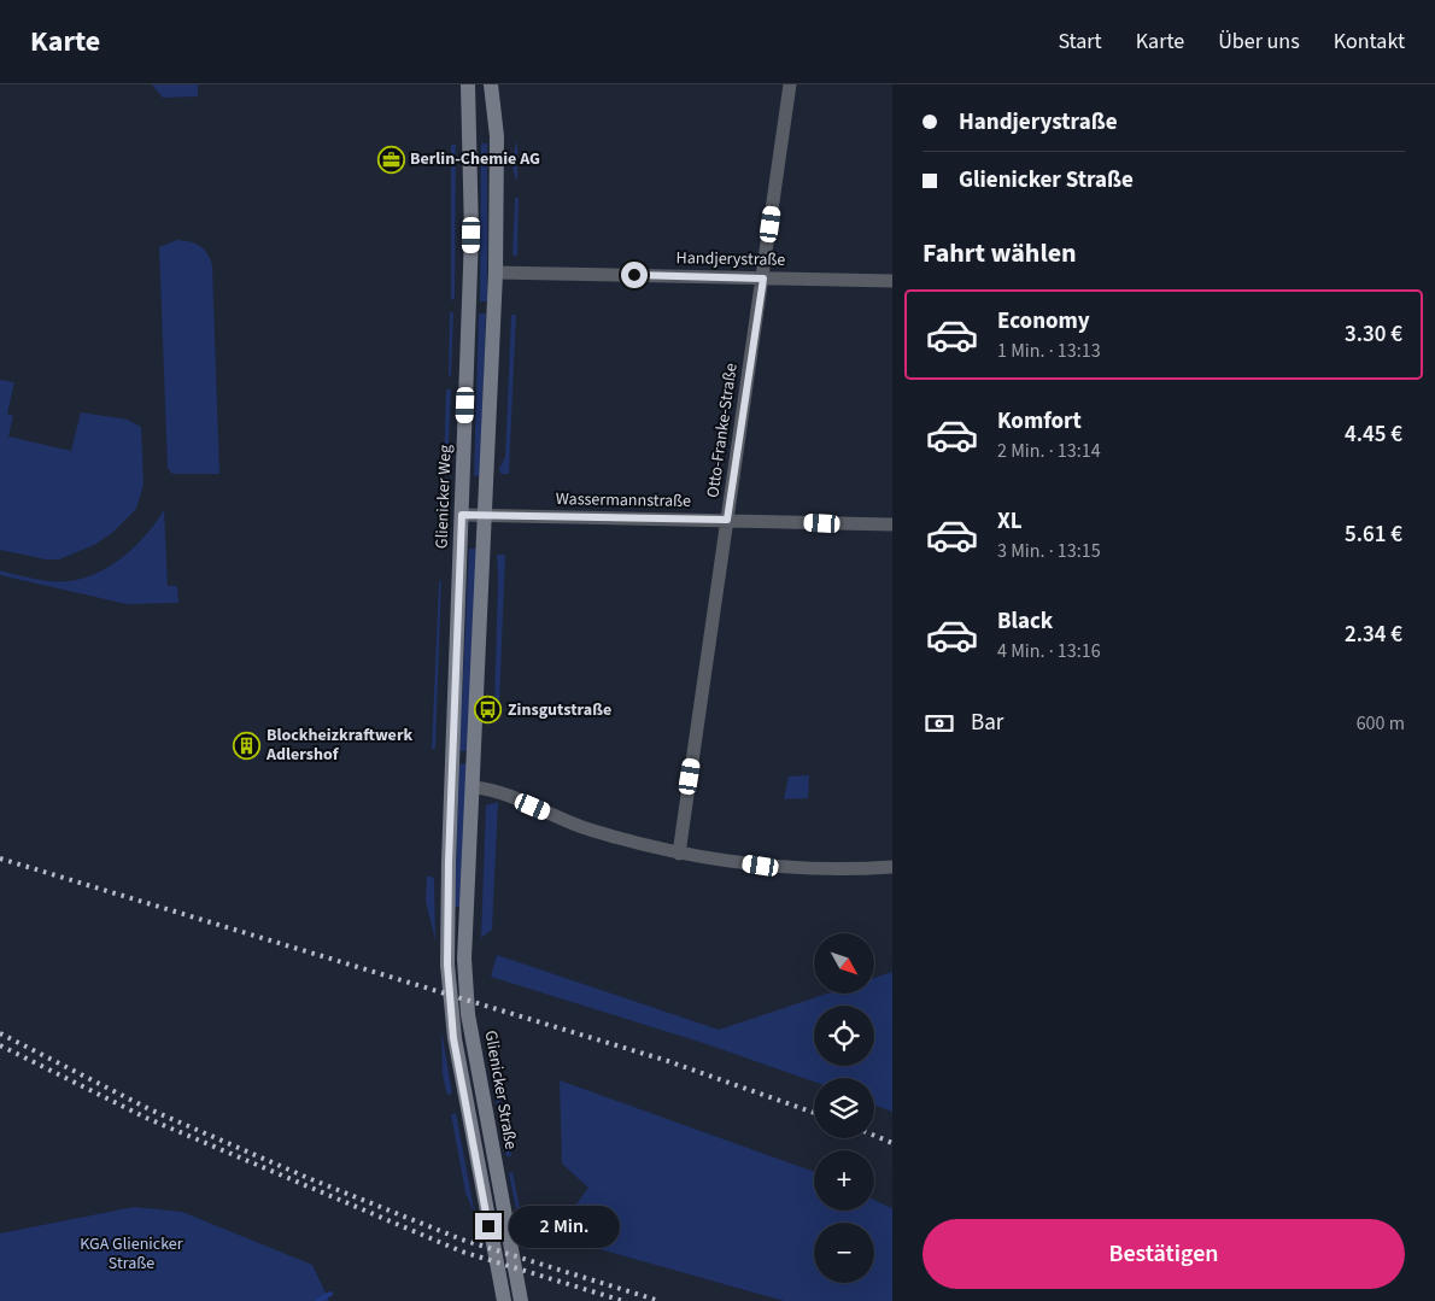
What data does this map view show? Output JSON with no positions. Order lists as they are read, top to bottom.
{
  "streets": {
    "main road": ["Glienicker Weg", "Glienicker Straße"],
    "street": ["Handjerystraße", "Otto-Franke-Straße", "Wassermannstraße"]
  },
  "crossings": [
    ["Handjerystraße", "Otto-Franke-Straße"],
    ["Otto-Franke-Straße", "Wassermannstraße"],
    ["Glienicker Weg", "Wassermannstraße"]
  ],
  "parks": ["KGA Glienicker Straße"],
  "places": {
    "office": ["Berlin-Chemie AG"],
    "bus stop": ["Zinsgutstraße"],
    "building": ["Blockheizkraftwerk Adlershof"]
  },
  "north": "bottom right",
  "page": {
    "header": "Karte",
    "nav": [
      "Start",
      "Karte",
      "Über uns",
      "Kontakt"
    ],
    "banner": ["Handjerystraße", "Glienicker Straße"],
    "heading": "Fahrt wählen",
    "list": [
      {
        "name": "Economy",
        "note": "1 Min. · 13:13",
        "value": "3.30 €"
      },
      {
        "name": "Komfort",
        "note": "2 Min. · 13:14",
        "value": "4.45 €"
      },
      {
        "name": "XL",
        "note": "3 Min. · 13:15",
        "value": "5.61 €"
      },
      {
        "name": "Black",
        "note": "4 Min. · 13:16",
        "value": "2.34 €"
      }
    ],
    "pay": ["Bar", "600 m"],
    "map_buttons": ["+", "−"],
    "bubble": "2 Min.",
    "buttons": "Bestätigen"
  }
}
